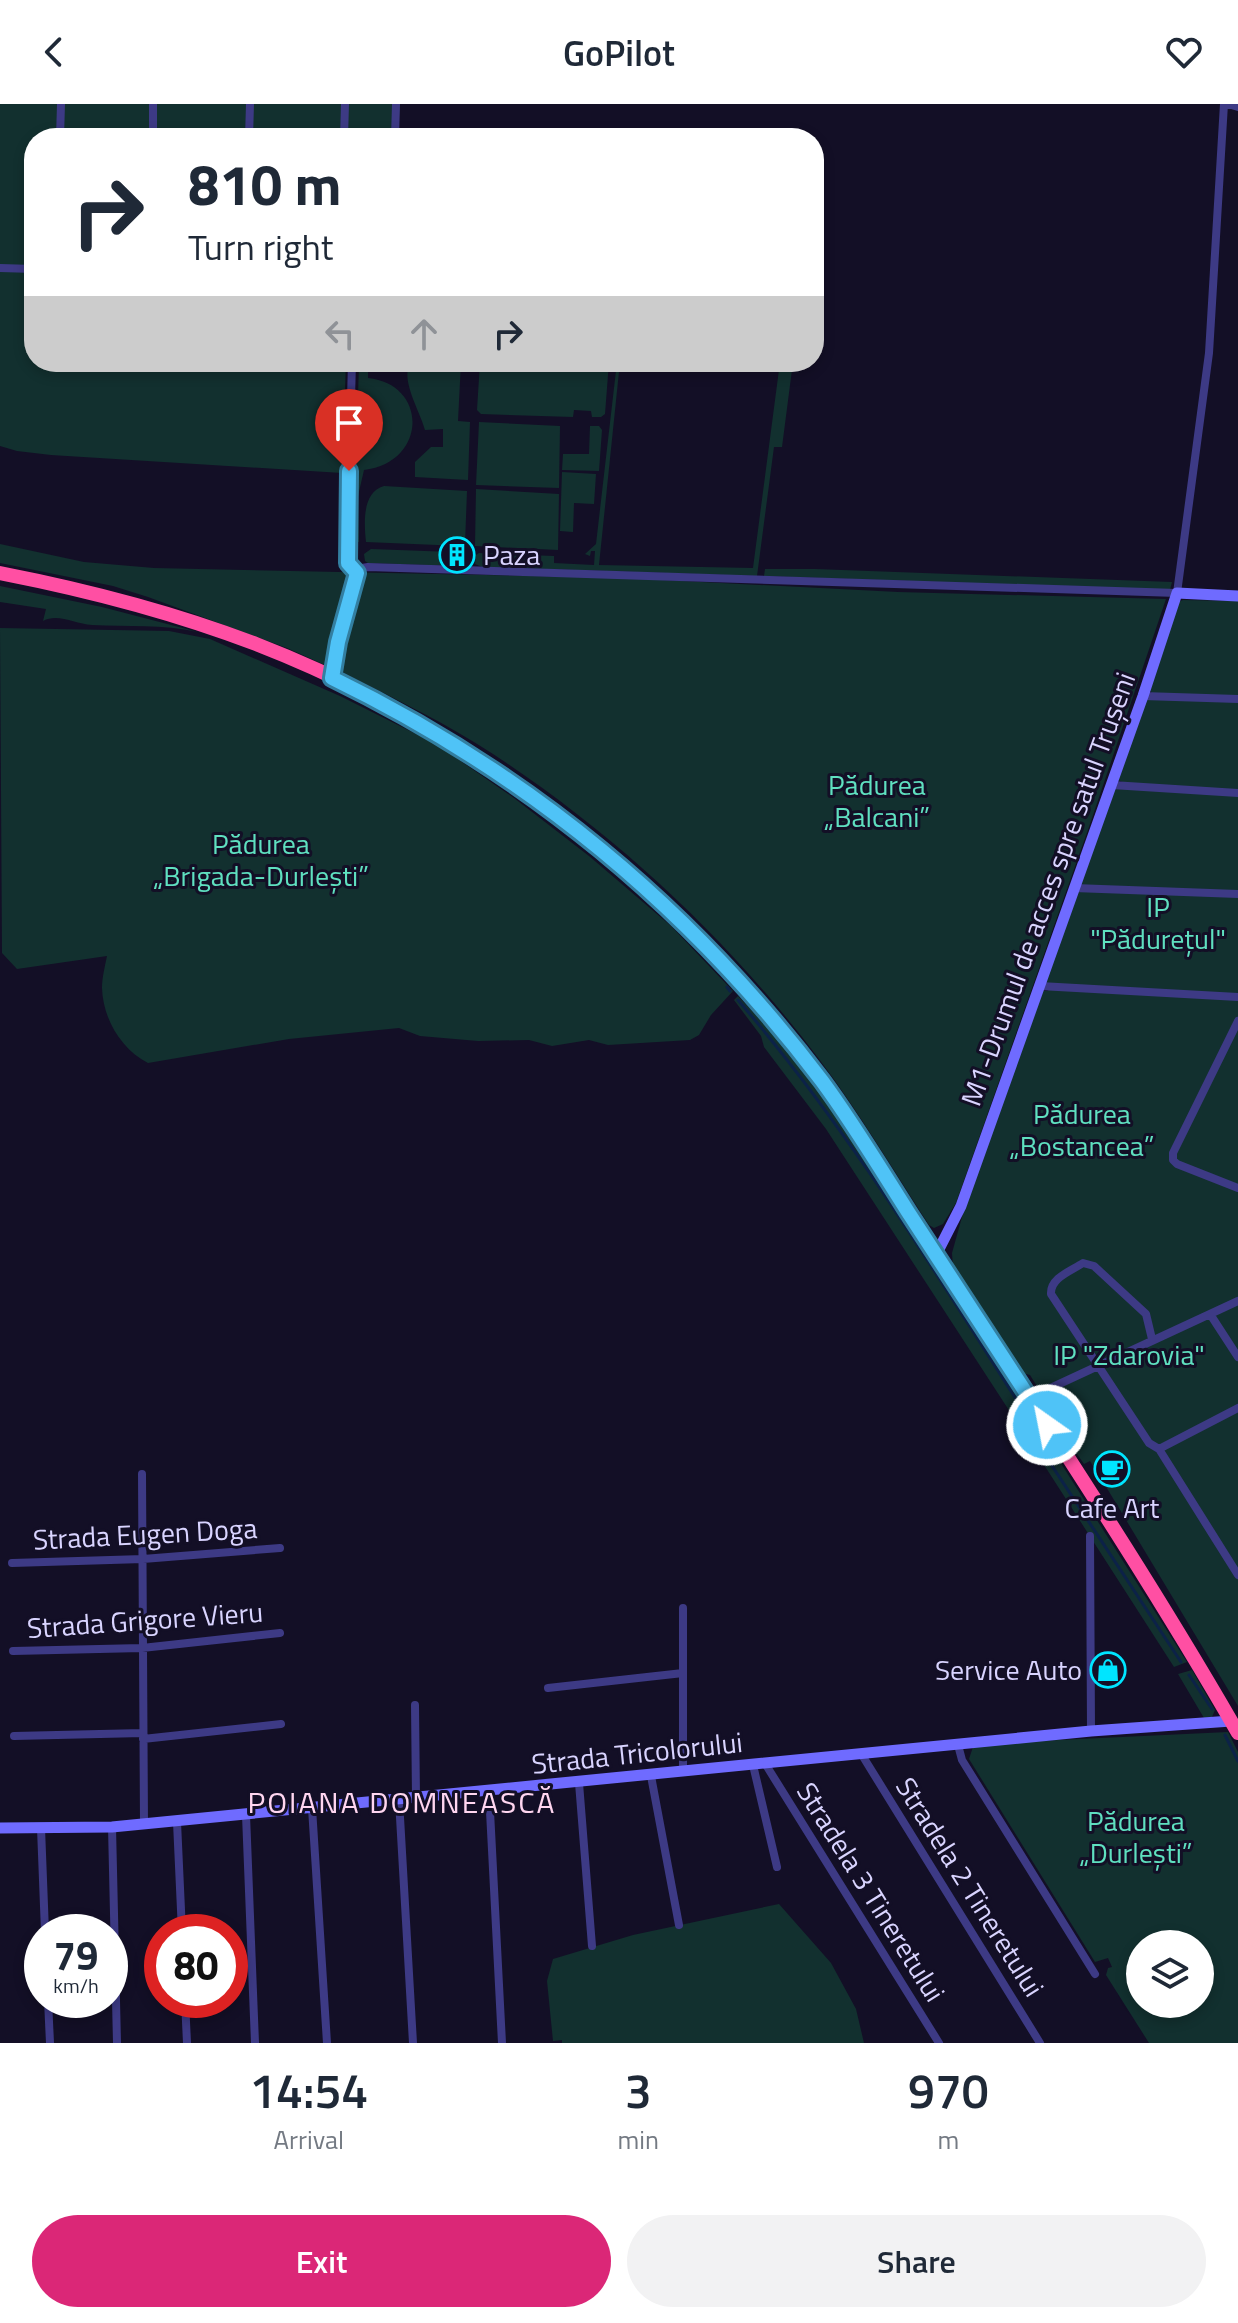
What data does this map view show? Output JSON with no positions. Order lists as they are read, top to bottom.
{
  "streets": {
    "street": [
      "M1-Drumul de acces spre satul Trușeni",
      "Strada Eugen Doga",
      "Strada Grigore Vieru",
      "Strada Tricolorului",
      "Stradela 2 Tineretului",
      "Stradela 3 Tineretului"
    ]
  },
  "crossings": [
    ["Strada Tricolorului", "Stradela 2 Tineretului"],
    ["Strada Tricolorului", "Stradela 3 Tineretului"]
  ],
  "districts": ["POIANA DOMNEASCĂ"],
  "parks": [
    "Pădurea „Balcani”",
    "Pădurea „Brigada-Durlești”",
    "IP \"Pădurețul\"",
    "Pădurea „Bostancea”",
    "IP \"Zdarovia\"",
    "Pădurea „Durlești”"
  ],
  "places": {
    "building": ["Paza"],
    "cafe": ["Cafe Art"],
    "shop": ["Service Auto"]
  },
  "page": {
    "header": "GoPilot",
    "turn": ["810 m", "Turn right"],
    "speed": "79 km/h",
    "limit": "80",
    "eta": [
      "14:54",
      "Arrival",
      "3",
      "min",
      "970",
      "m"
    ],
    "buttons": ["Exit", "Share"]
  }
}
